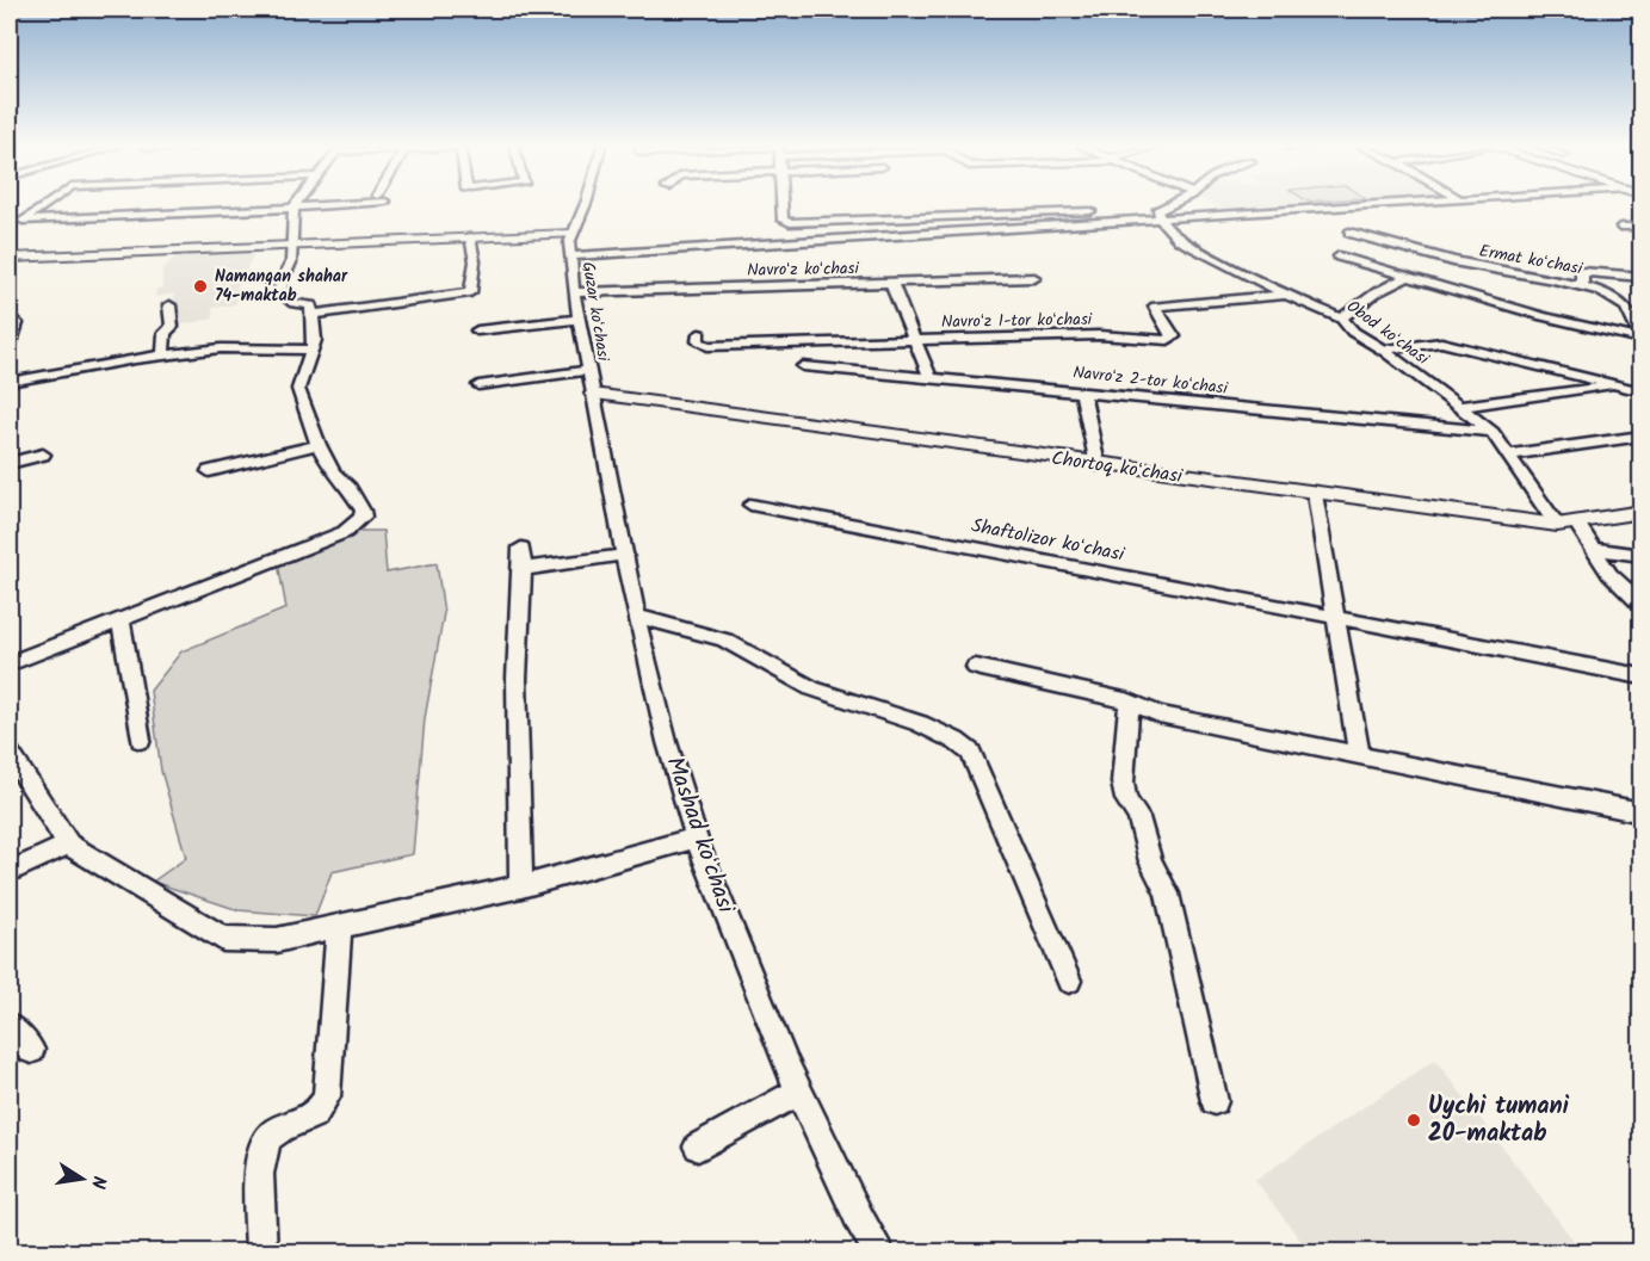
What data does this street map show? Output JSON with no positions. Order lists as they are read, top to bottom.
{
  "streets": {
    "main road": ["Chortoq koʻchasi"],
    "street": [
      "Ermat koʻchasi",
      "Navroʻz koʻchasi",
      "Guzar koʻchasi",
      "Navroʻz 1-tor koʻchasi",
      "Obod koʻchasi",
      "Navroʻz 2-tor koʻchasi",
      "Shaftolizor koʻchasi",
      "Mashad koʻchasi"
    ]
  },
  "crossings": [
    ["Navroʻz koʻchasi", "Guzar koʻchasi"],
    ["Guzar koʻchasi", "Chortoq koʻchasi"],
    ["Guzar koʻchasi", "Mashad koʻchasi"],
    ["Navroʻz 1-tor koʻchasi", "Obod koʻchasi"],
    ["Obod koʻchasi", "Navroʻz 2-tor koʻchasi"],
    ["Obod koʻchasi", "Chortoq koʻchasi"],
    ["Chortoq koʻchasi", "Mashad koʻchasi"]
  ],
  "places": ["Namangan shahar 74-maktab", "Uychi tumani 20-maktab"],
  "north": "right"
}
